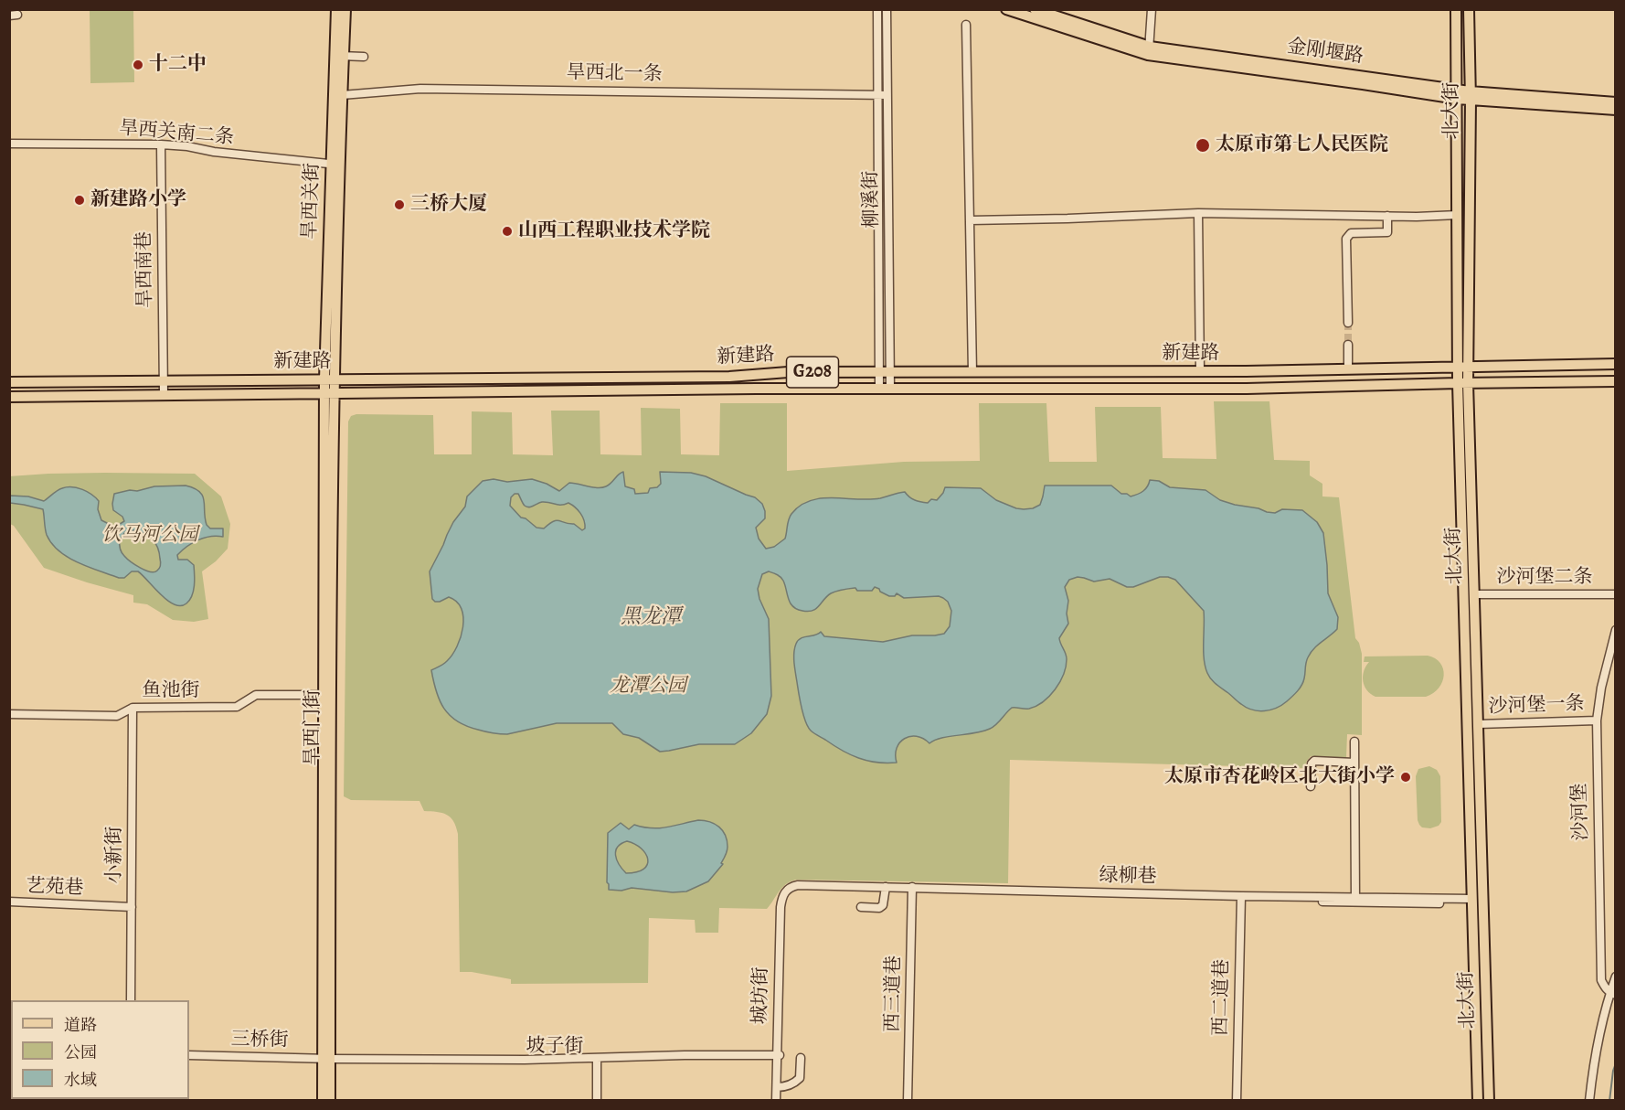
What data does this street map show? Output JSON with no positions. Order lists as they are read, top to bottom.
{
  "streets": {
    "main road": [
      "金刚堰路",
      "北大街",
      "旱西关街",
      "新建路",
      "G208",
      "旱西门街"
    ],
    "street": [
      "旱西北一条",
      "旱西关南二条",
      "柳溪街",
      "旱西南巷",
      "沙河堡二条",
      "鱼池街",
      "沙河堡一条",
      "沙河堡",
      "小新街",
      "绿柳巷",
      "艺苑巷",
      "西三道巷",
      "城坊街",
      "西二道巷",
      "三桥街",
      "坡子街"
    ]
  },
  "crossings": [
    ["金刚堰路", "北大街"],
    ["旱西北一条", "柳溪街"],
    ["旱西北一条", "旱西关街"],
    ["北大街", "新建路"],
    ["北大街", "沙河堡二条"],
    ["北大街", "沙河堡一条"],
    ["旱西关南二条", "旱西关街"],
    ["旱西关南二条", "旱西南巷"],
    ["柳溪街", "新建路"],
    ["旱西关街", "新建路"],
    ["旱西关街", "旱西门街"],
    ["旱西南巷", "新建路"],
    ["新建路", "旱西门街"],
    ["鱼池街", "旱西门街"],
    ["鱼池街", "小新街"],
    ["沙河堡一条", "沙河堡"],
    ["旱西门街", "三桥街"],
    ["旱西门街", "坡子街"],
    ["小新街", "艺苑巷"],
    ["绿柳巷", "西三道巷"],
    ["绿柳巷", "城坊街"],
    ["绿柳巷", "西二道巷"],
    ["城坊街", "坡子街"],
    ["三桥街", "坡子街"]
  ],
  "water": ["黑龙潭"],
  "parks": ["饮马河公园", "龙潭公园"],
  "places": [
    "十二中",
    "太原市第七人民医院",
    "新建路小学",
    "三桥大厦",
    "山西工程职业技术学院",
    "太原市杏花岭区北大街小学"
  ],
  "legend": ["道路", "公园", "水域"]
}
